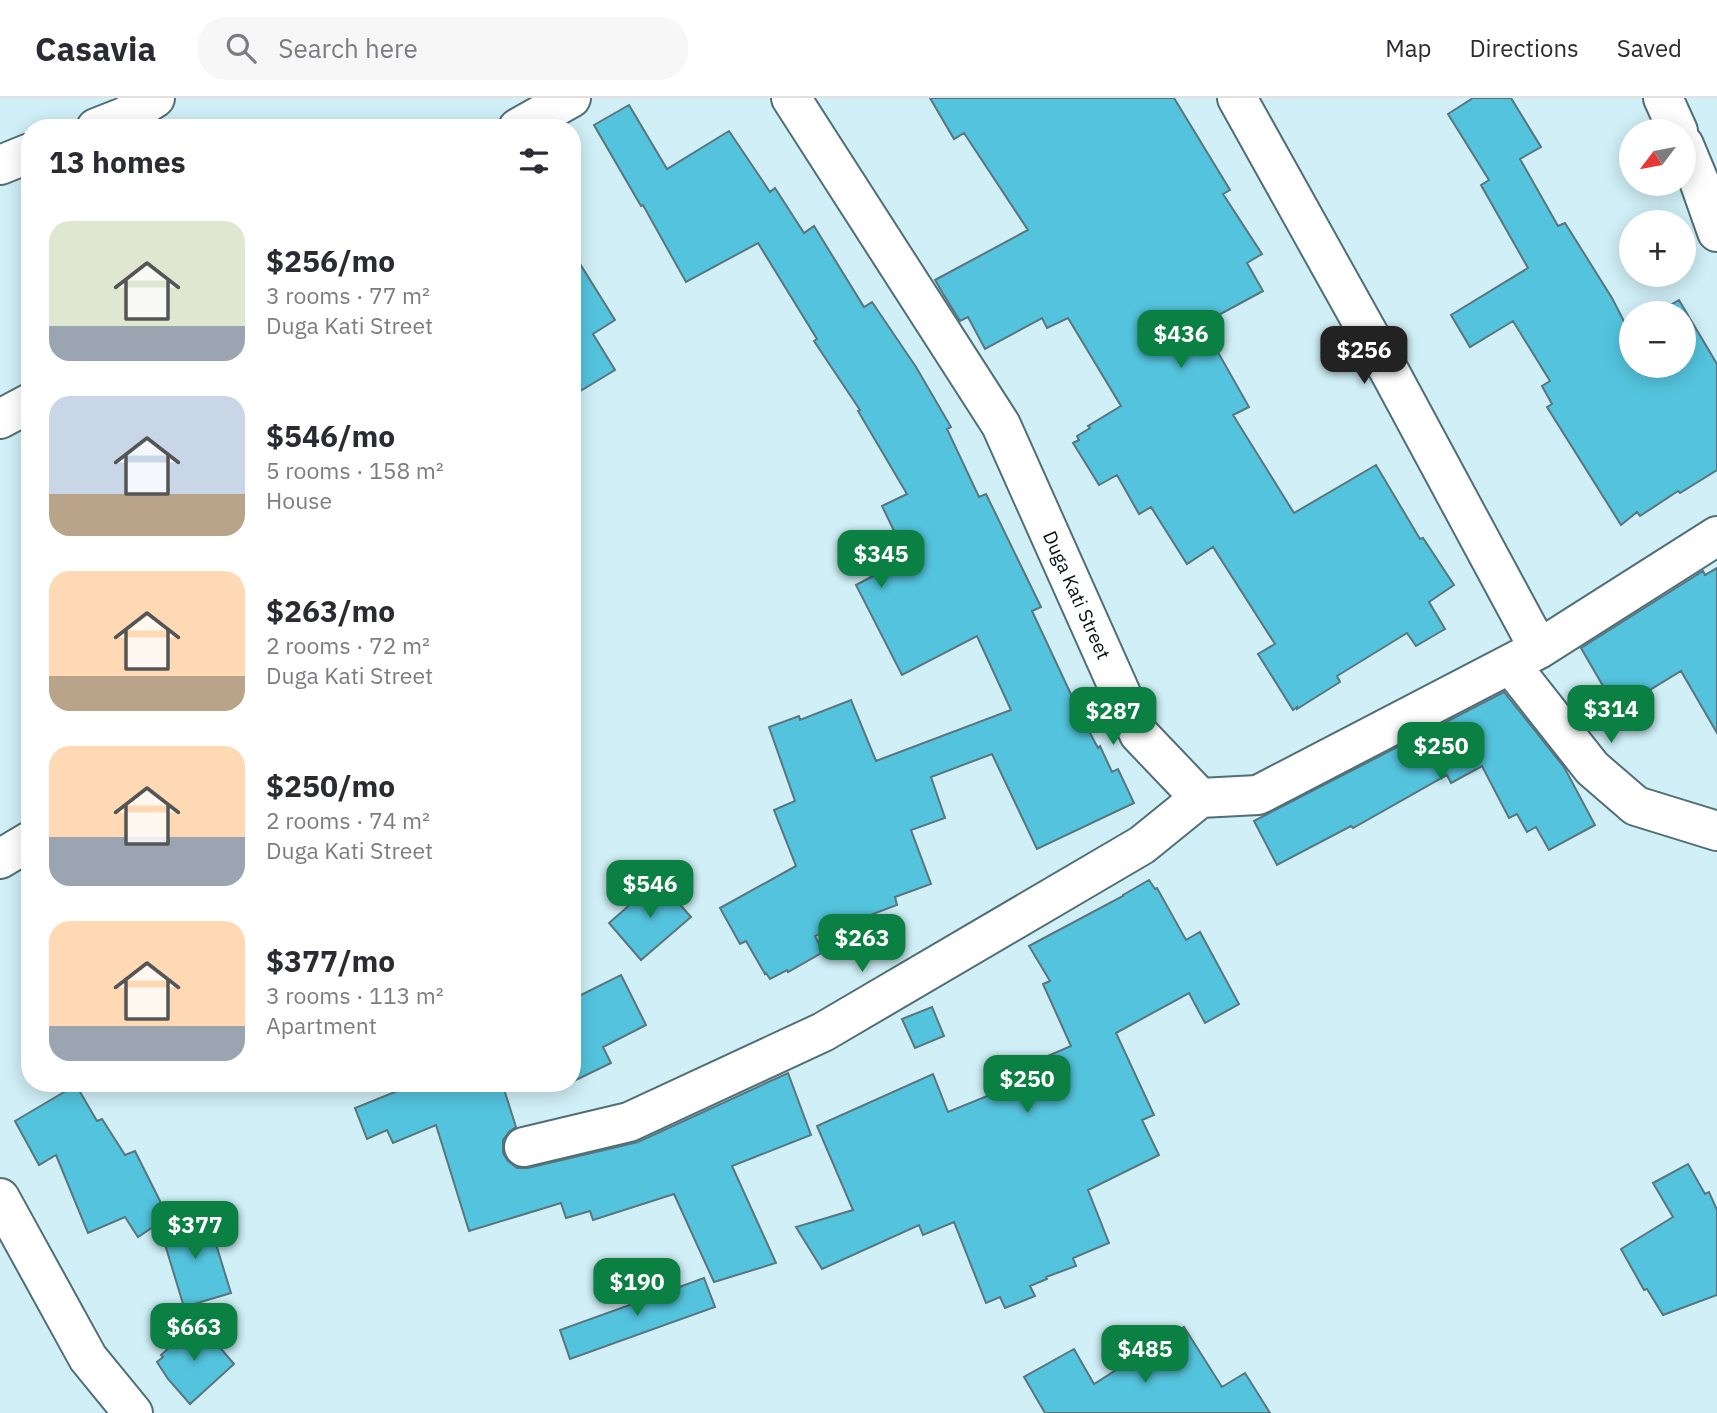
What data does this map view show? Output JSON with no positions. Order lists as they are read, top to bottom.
{
  "streets": {
    "street": ["Duga Kati Street"]
  },
  "north": "bottom left",
  "page": {
    "header": "Casavia",
    "search": "Search here",
    "nav": ["Map", "Directions", "Saved"],
    "map_buttons": ["+", "−"],
    "heading": "13 homes",
    "list": [
      {
        "name": "$256/mo",
        "note": "3 rooms · 77 m² · Duga Kati Street"
      },
      {
        "name": "$546/mo",
        "note": "5 rooms · 158 m² · House"
      },
      {
        "name": "$263/mo",
        "note": "2 rooms · 72 m² · Duga Kati Street"
      },
      {
        "name": "$250/mo",
        "note": "2 rooms · 74 m² · Duga Kati Street"
      },
      {
        "name": "$377/mo",
        "note": "3 rooms · 113 m² · Apartment"
      }
    ],
    "price": [
      "$436",
      "$256",
      "$345",
      "$314",
      "$287",
      "$250",
      "$546",
      "$263",
      "$250",
      "$377",
      "$190",
      "$663",
      "$485"
    ]
  }
}
